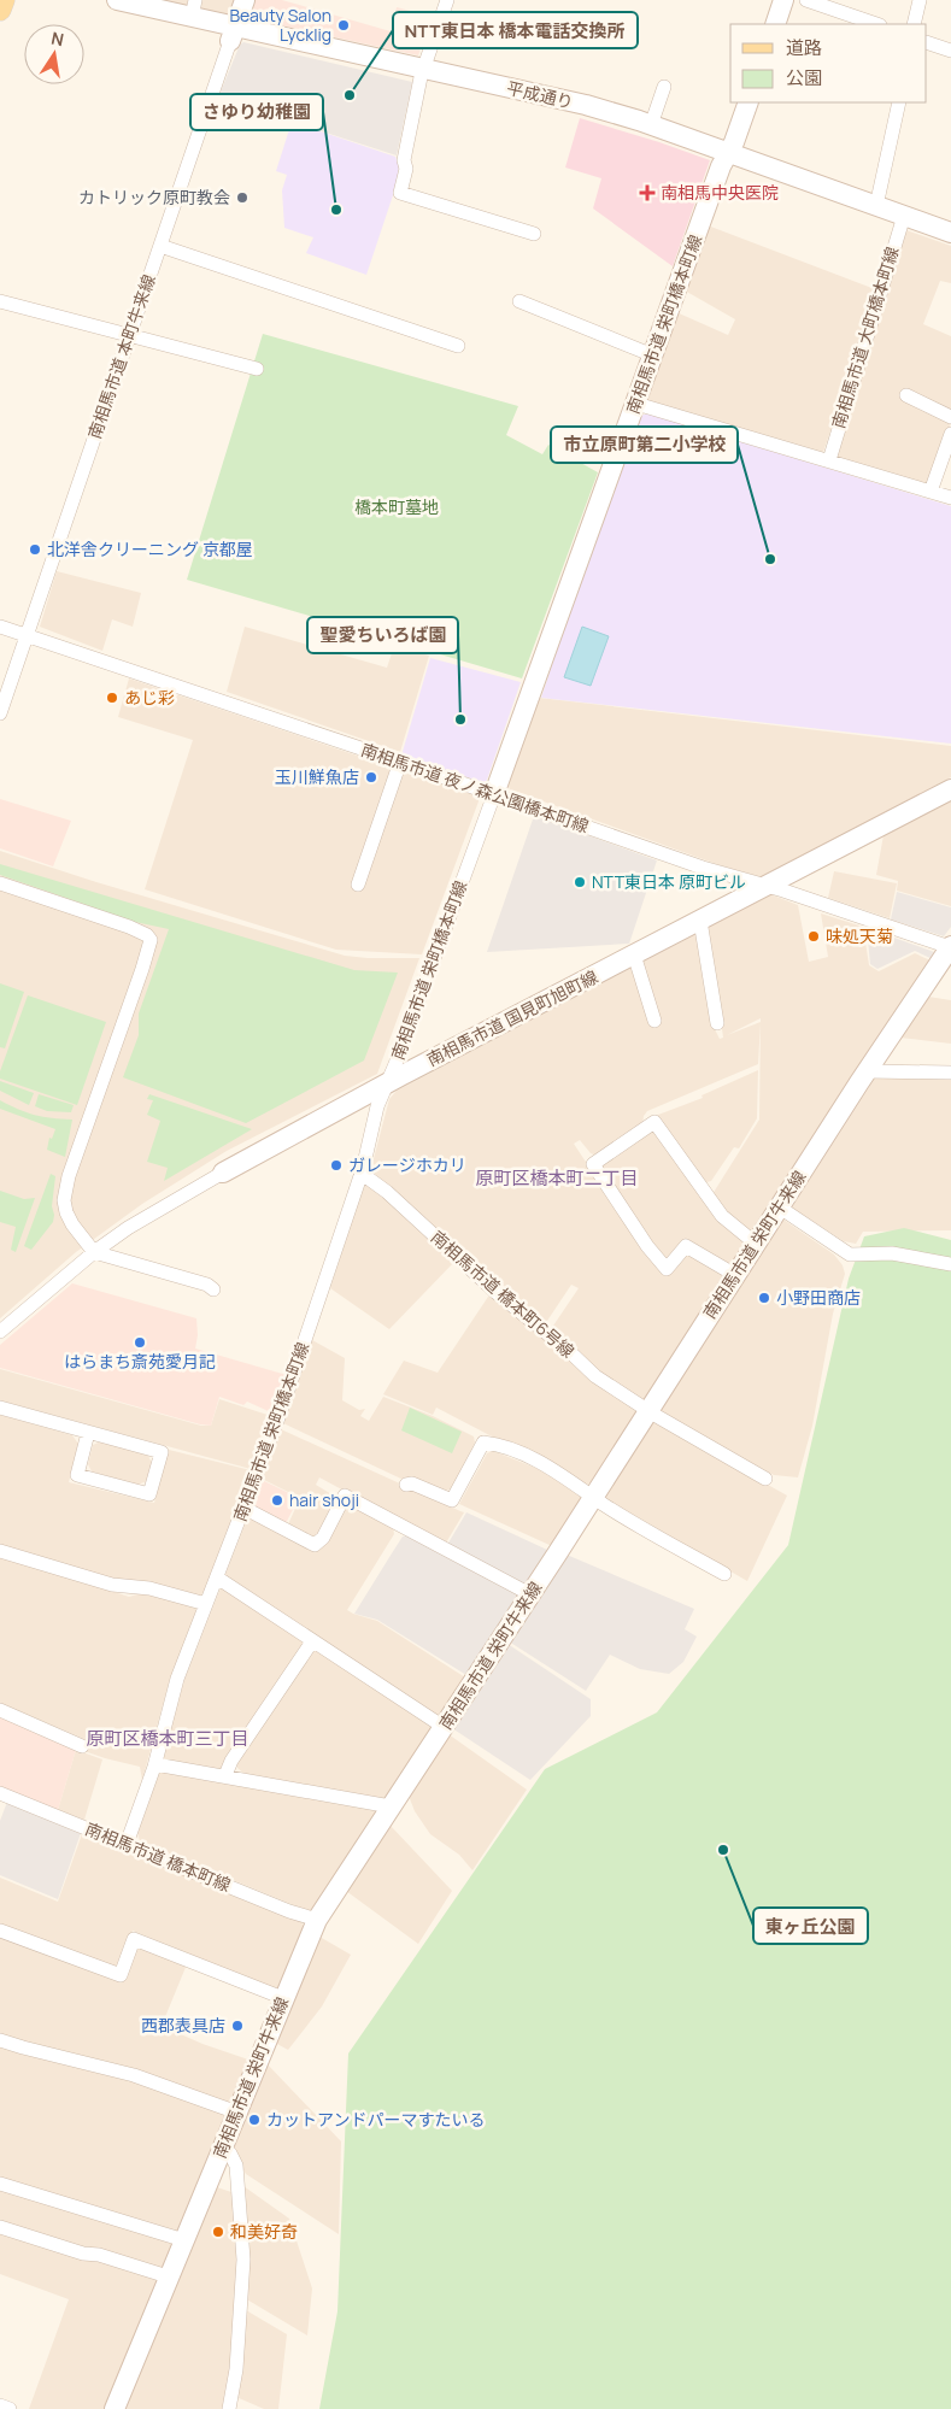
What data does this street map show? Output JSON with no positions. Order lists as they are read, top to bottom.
{
  "streets": {
    "street": [
      "平成通り",
      "南相馬市道 栄町橋本町線",
      "南相馬市道 大町橋本町線",
      "南相馬市道 本町牛来線",
      "南相馬市道 夜ノ森公園橋本町線",
      "南相馬市道 国見町旭町線",
      "南相馬市道 栄町牛来線",
      "南相馬市道 橋本町6号線",
      "南相馬市道 橋本町線"
    ]
  },
  "crossings": [
    ["平成通り", "南相馬市道 栄町橋本町線"],
    ["平成通り", "南相馬市道 大町橋本町線"],
    ["平成通り", "南相馬市道 本町牛来線"],
    ["南相馬市道 栄町橋本町線", "南相馬市道 夜ノ森公園橋本町線"],
    ["南相馬市道 栄町橋本町線", "南相馬市道 国見町旭町線"],
    ["南相馬市道 栄町橋本町線", "南相馬市道 橋本町6号線"],
    ["南相馬市道 栄町橋本町線", "南相馬市道 橋本町線"],
    ["南相馬市道 本町牛来線", "南相馬市道 夜ノ森公園橋本町線"],
    ["南相馬市道 夜ノ森公園橋本町線", "南相馬市道 国見町旭町線"],
    ["南相馬市道 夜ノ森公園橋本町線", "南相馬市道 栄町牛来線"],
    ["南相馬市道 栄町牛来線", "南相馬市道 橋本町6号線"],
    ["南相馬市道 栄町牛来線", "南相馬市道 橋本町線"]
  ],
  "districts": ["原町区橋本町二丁目", "原町区橋本町三丁目"],
  "parks": ["橋本町墓地"],
  "places": {
    "other": [
      "Beauty Salon Lycklig",
      "NTT東日本 橋本電話交換所",
      "カトリック原町教会",
      "さゆり幼稚園",
      "北洋舎クリーニング 京都屋",
      "市立原町第二小学校",
      "あじ彩",
      "聖愛ちいろば園",
      "玉川鮮魚店",
      "NTT東日本 原町ビル",
      "味処天菊",
      "ガレージホカリ",
      "小野田商店",
      "はらまち斎苑愛月記",
      "hair shoji",
      "東ヶ丘公園",
      "西郡表具店",
      "カットアンドパーマすたいる",
      "和美好奇"
    ],
    "health": ["南相馬中央医院"]
  },
  "legend": ["道路", "公園"],
  "north": "top"
}
